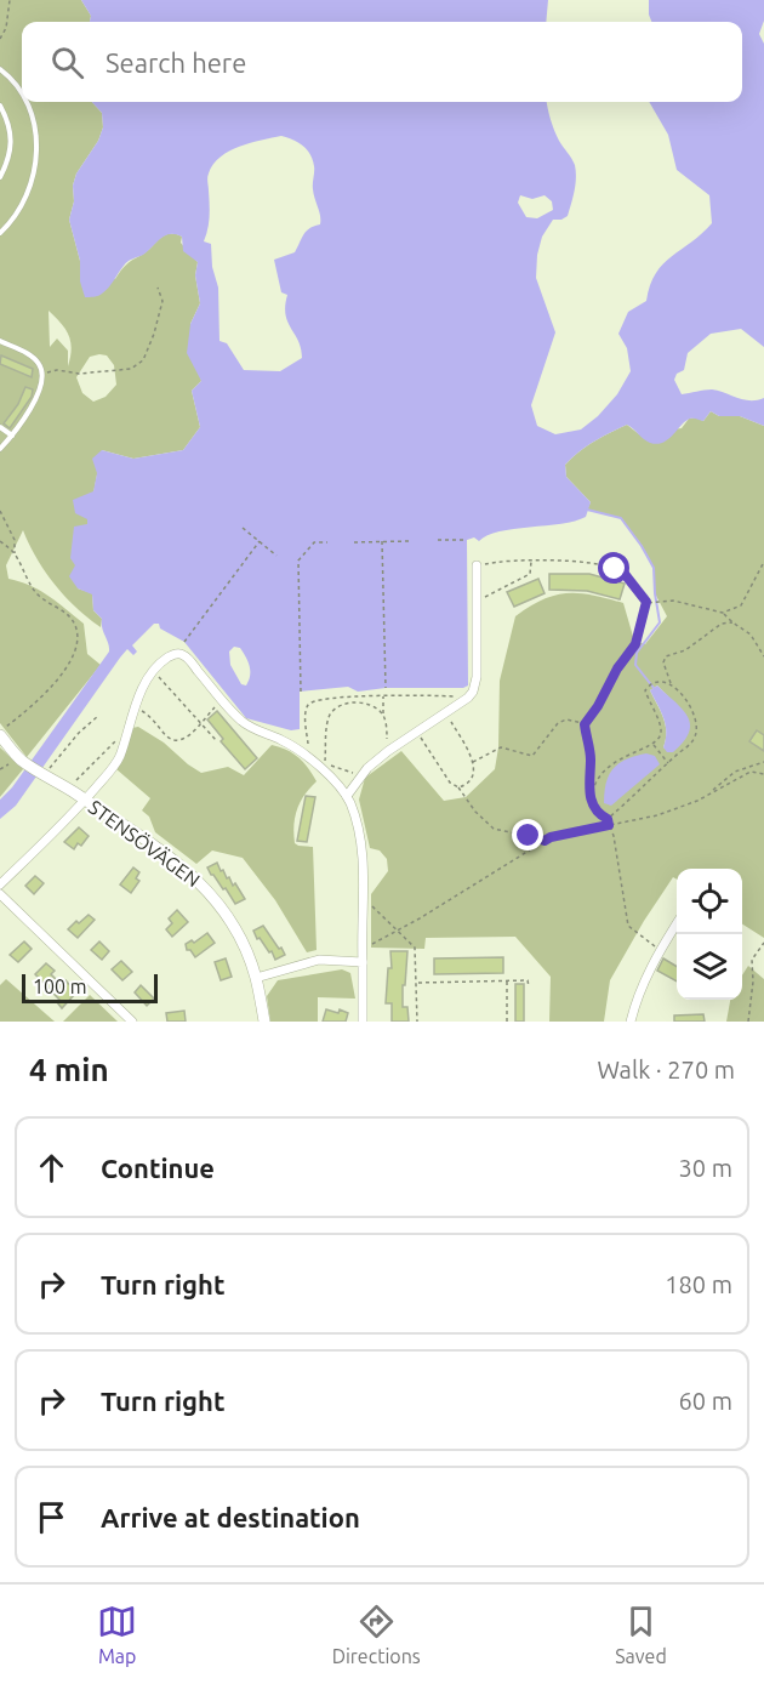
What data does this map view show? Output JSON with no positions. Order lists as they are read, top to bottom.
{
  "streets": {
    "street": ["STENSÖVÄGEN"]
  },
  "scale_bar": "100 m",
  "page": {
    "search": "Search here",
    "scale": "100 m",
    "heading": ["4 min", "Walk · 270 m"],
    "list": [
      ["Continue", "30 m"],
      ["Turn right", "180 m"],
      ["Turn right", "60 m"],
      "Arrive at destination"
    ],
    "nav": ["Map", "Directions", "Saved"]
  }
}
